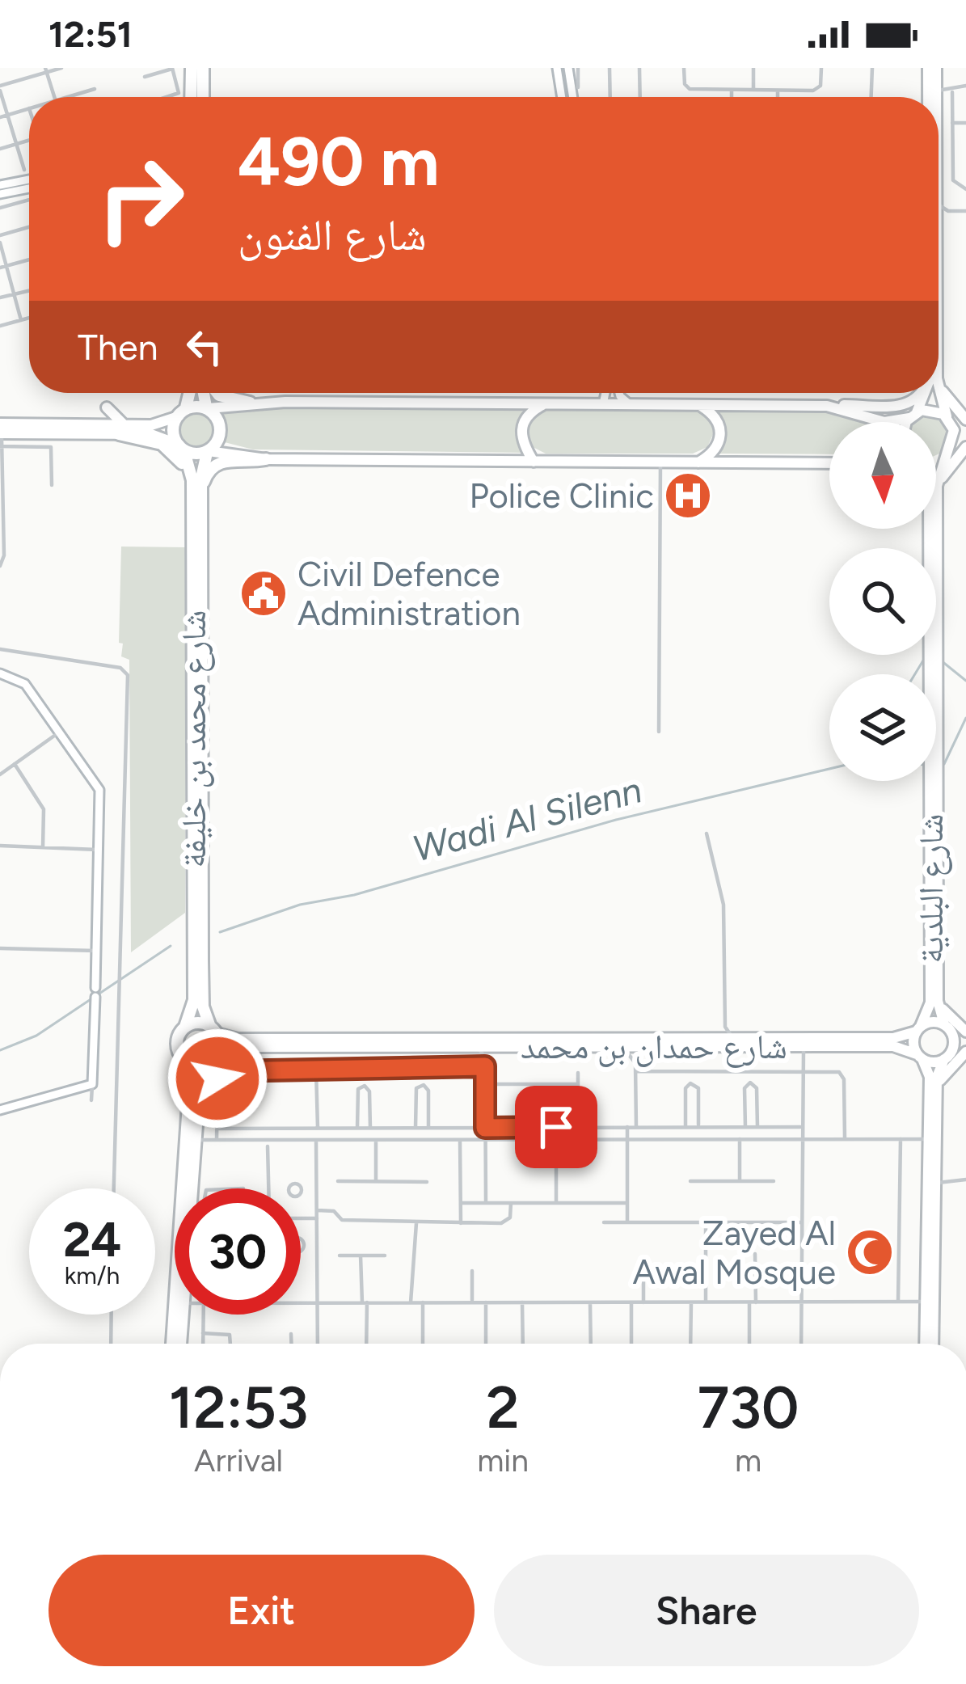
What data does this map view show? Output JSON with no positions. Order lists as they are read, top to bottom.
{
  "streets": {
    "highway": ["شارع محمد بن خليفة"],
    "main road": ["شارع البلدية", "شارع حمدان بن محمد"]
  },
  "crossings": [
    ["شارع محمد بن خليفة", "شارع حمدان بن محمد"],
    ["شارع البلدية", "شارع حمدان بن محمد"]
  ],
  "water": ["Wadi Al Silenn"],
  "places": {
    "hospital": ["Police Clinic"],
    "public building": ["Civil Defence Administration"],
    "mosque": ["Zayed Al Awal Mosque"]
  },
  "north": "bottom",
  "page": {
    "status": "12:51",
    "turn": ["490 m", "شارع الفنون"],
    "then": "Then",
    "speed": "24 km/h",
    "limit": "30",
    "eta": [
      "12:53",
      "Arrival",
      "2",
      "min",
      "730",
      "m"
    ],
    "buttons": ["Exit", "Share"]
  }
}
